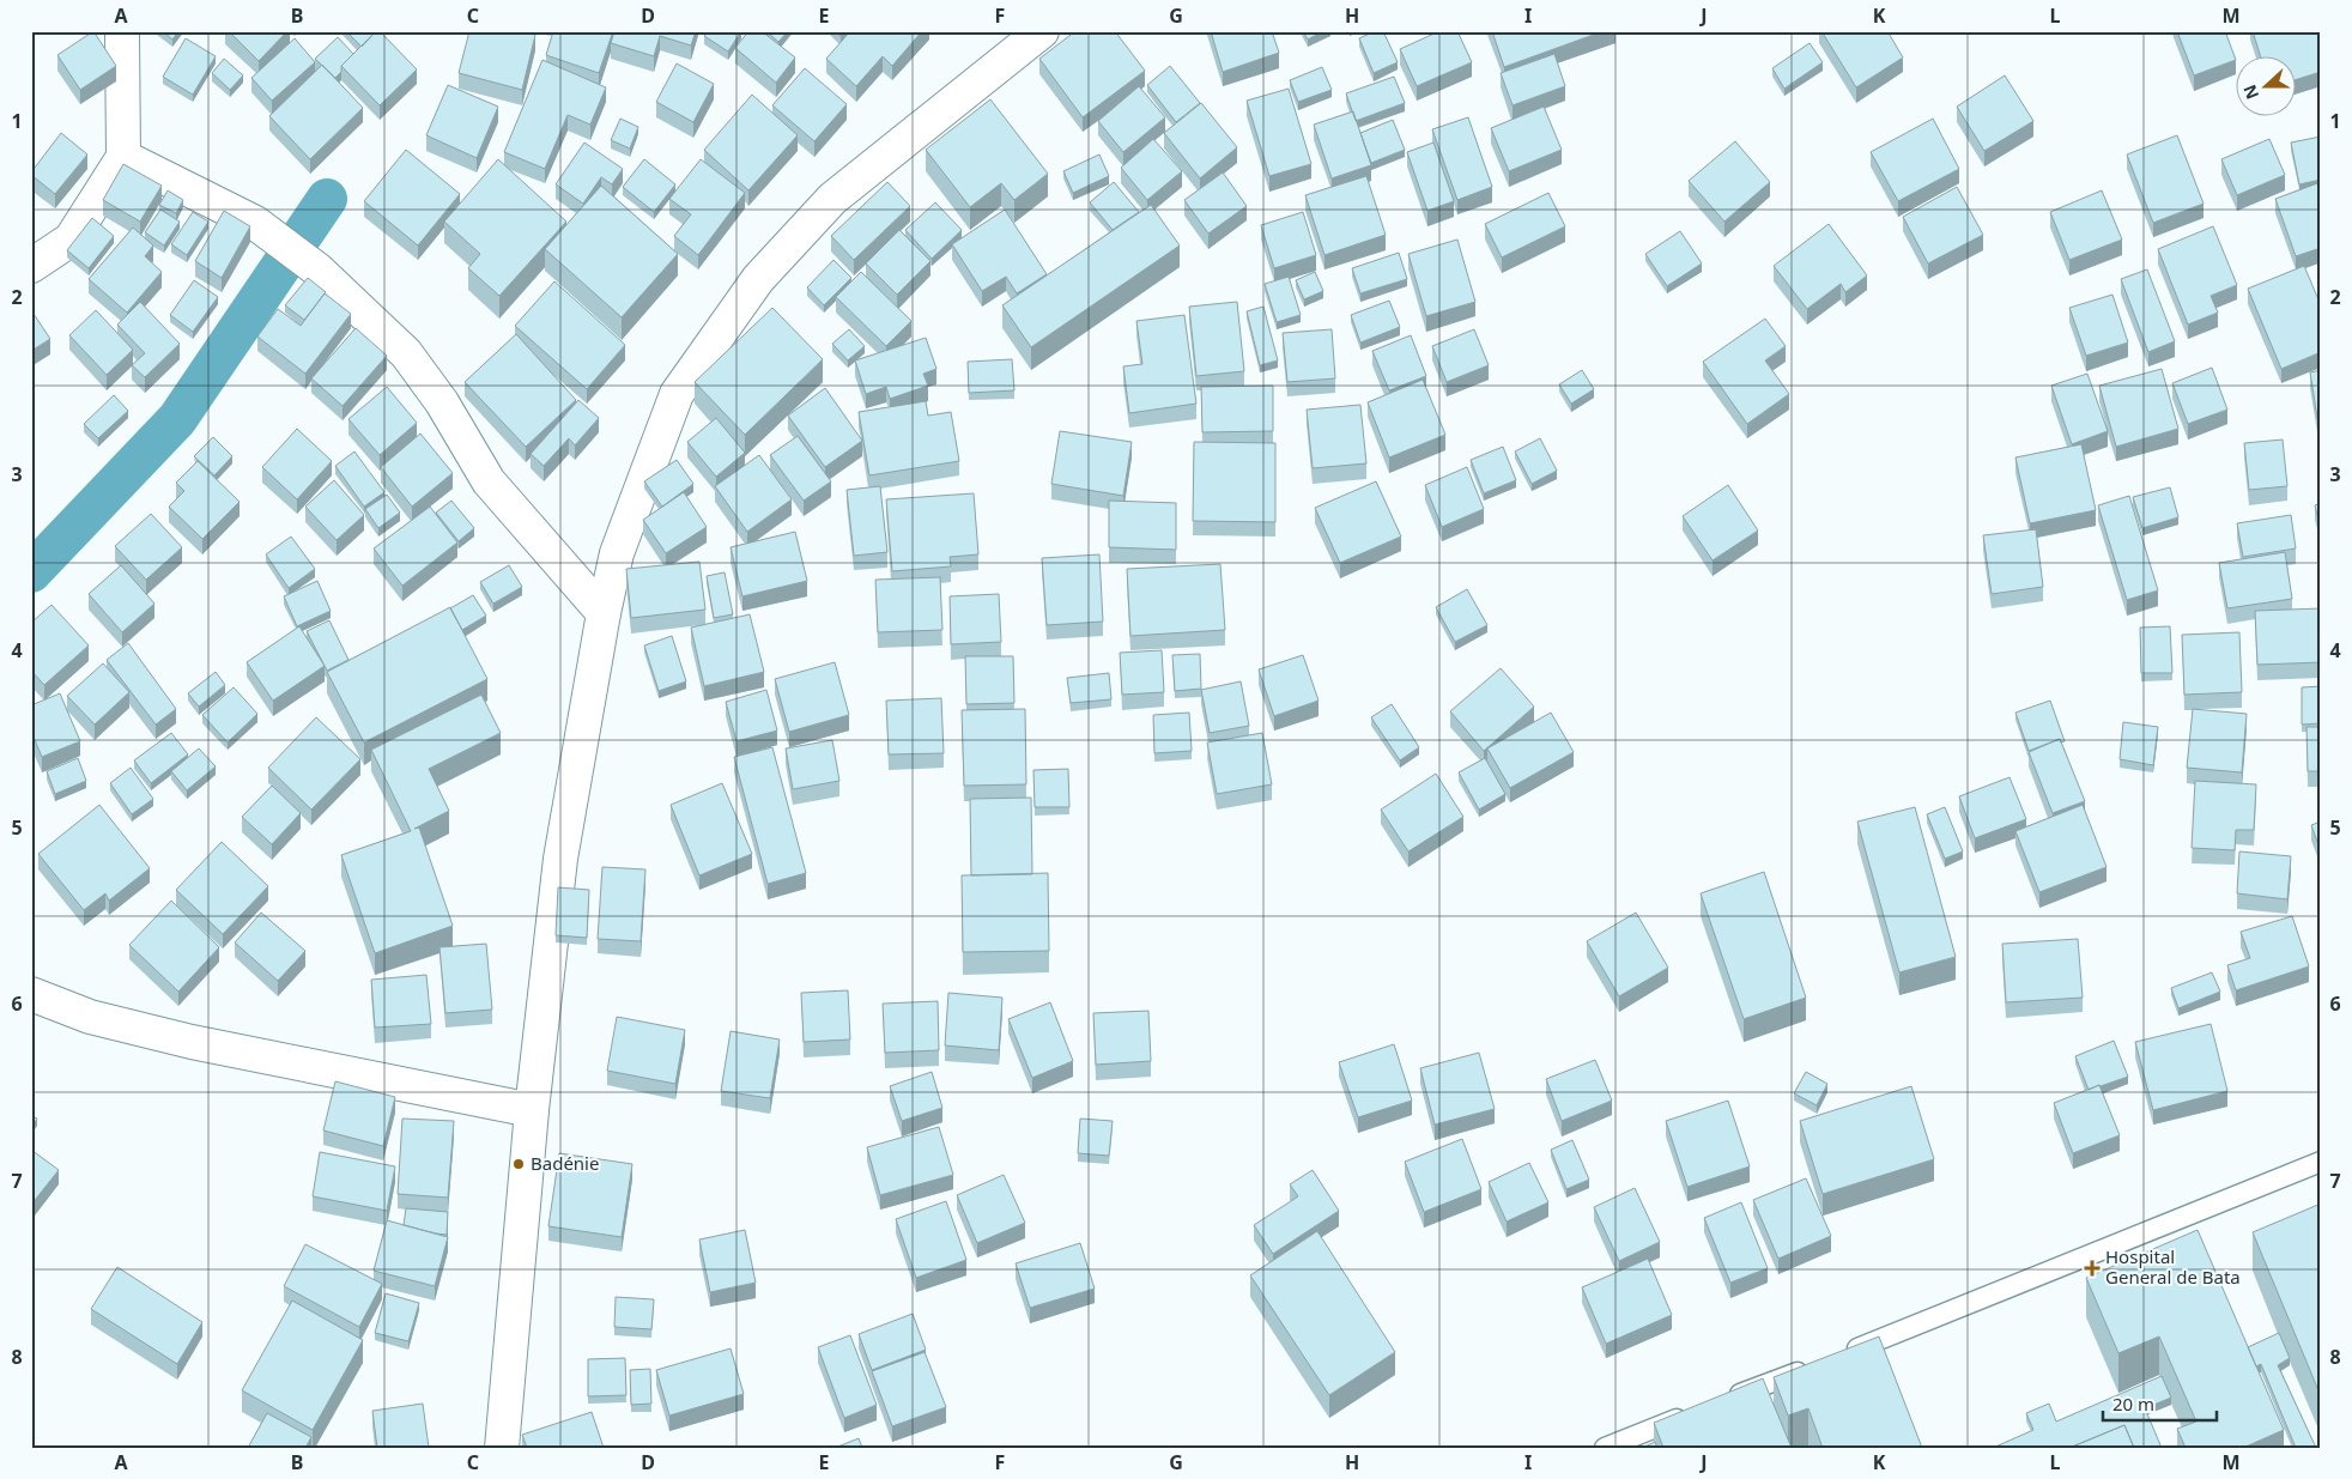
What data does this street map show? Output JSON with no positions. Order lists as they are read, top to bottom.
{
  "places": {
    "other": ["Badénie"],
    "health": ["Hospital General de Bata"]
  },
  "scale_bar": "20 m",
  "north": "left",
  "grid": {
    "columns": [
      "A",
      "B",
      "C",
      "D",
      "E",
      "F",
      "G",
      "H",
      "I",
      "J",
      "K",
      "L",
      "M"
    ],
    "rows": [
      "1",
      "2",
      "3",
      "4",
      "5",
      "6",
      "7",
      "8"
    ]
  }
}
